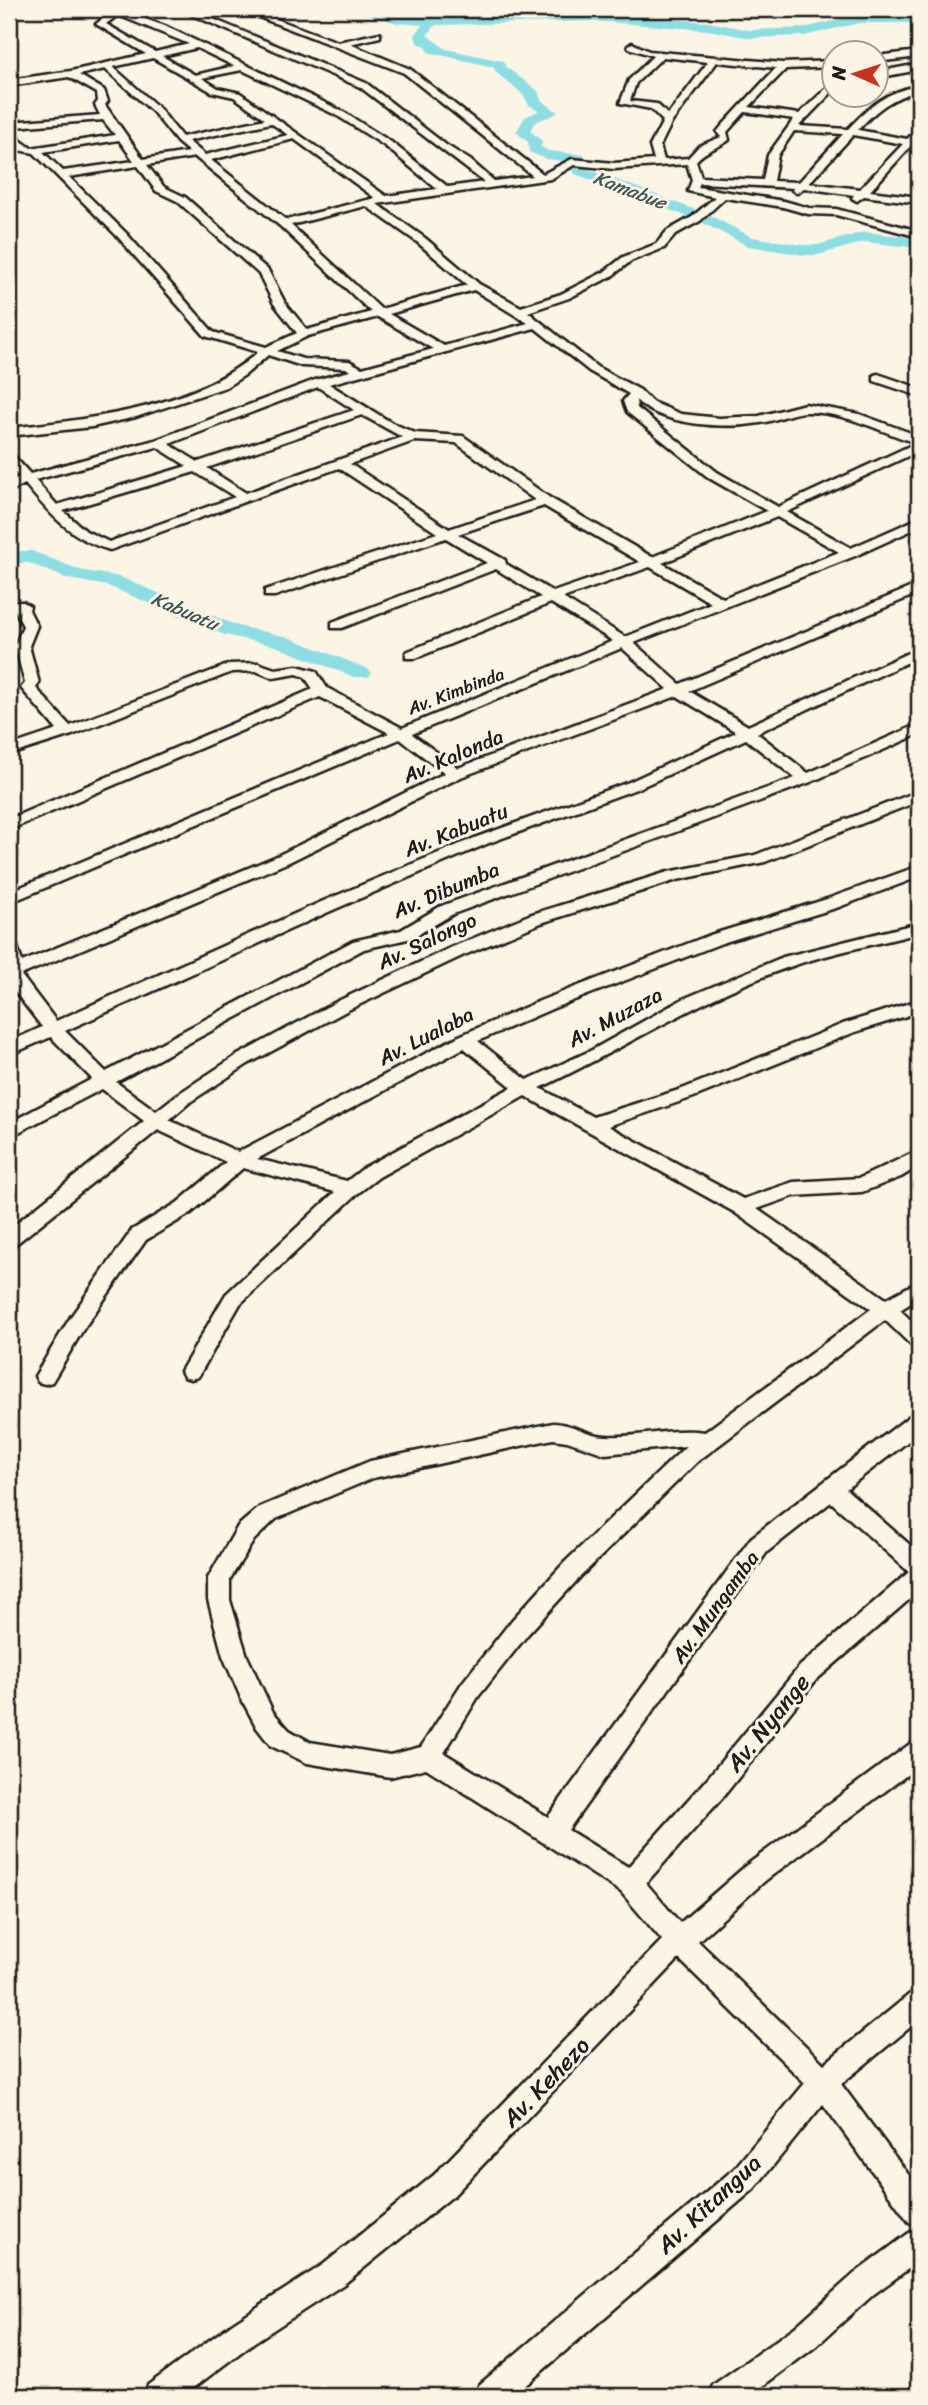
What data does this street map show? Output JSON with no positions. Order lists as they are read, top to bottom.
{
  "streets": {
    "street": [
      "Av. Kimbinda",
      "Av. Kalonda",
      "Av. Kabuatu",
      "Av. Dibumba",
      "Av. Salongo",
      "Av. Muzaza",
      "Av. Lualaba",
      "Av. Mungamba",
      "Av. Nyange",
      "Av. Kehezo",
      "Av. Kitangua"
    ]
  },
  "water": ["Kamabue", "Kabuatu"],
  "north": "left"
}
